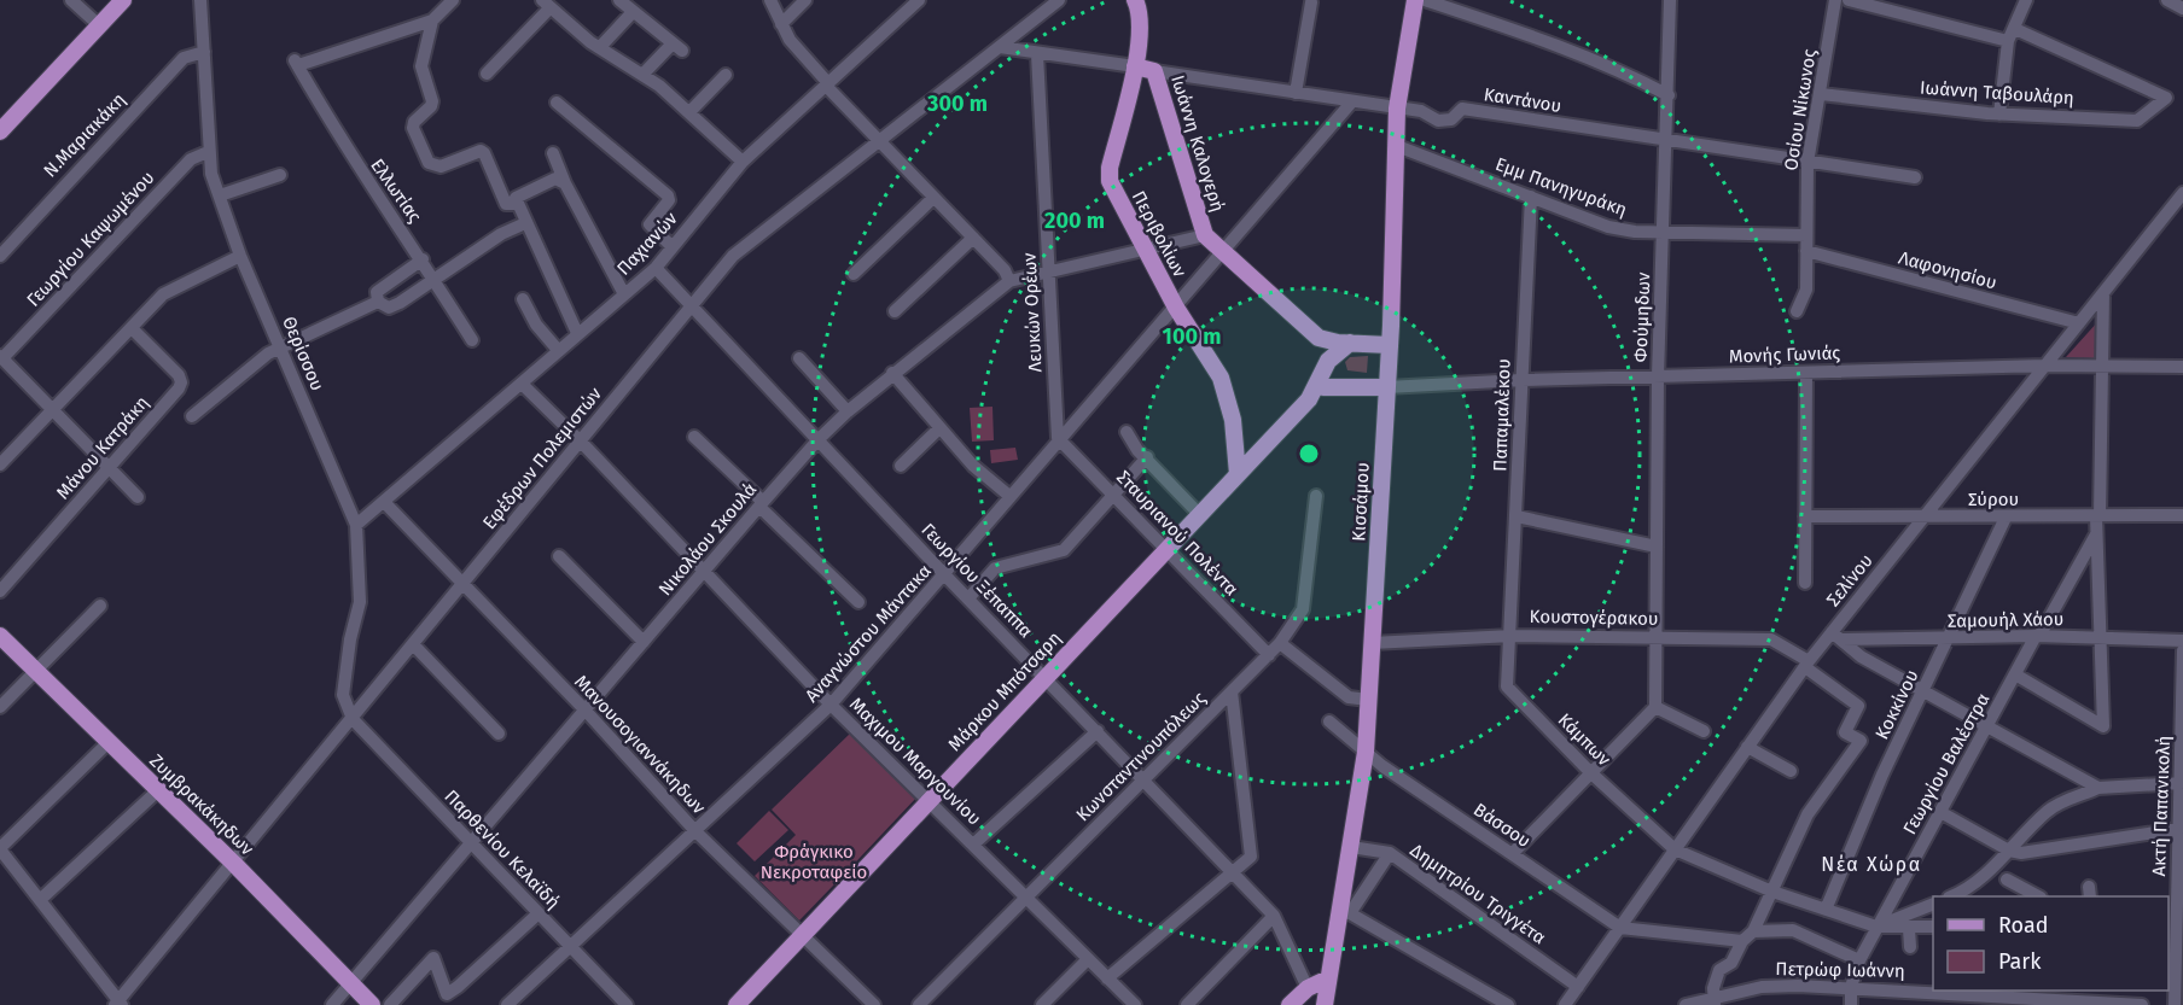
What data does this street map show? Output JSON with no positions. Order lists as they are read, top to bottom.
{
  "streets": {
    "main road": [
      "Ιωάννη Καλογερή",
      "Περιβολίων",
      "Κισσάμου",
      "Μάρκου Μπότσαρη",
      "Ζυμβρακάκηδων"
    ],
    "street": [
      "Ιωάννη Ταβουλάρη",
      "Καντάνου",
      "Οσίου Νίκωνος",
      "Ν.Μαριακάκη",
      "Εμμ Πανηγυράκη",
      "Ελλωτίας",
      "Γεωργίου Καψωμένου",
      "Παχιανών",
      "Λαφονησίου",
      "Λευκών Ορέων",
      "Φούμηδων",
      "Θερίσσου",
      "Μονής Γωνιάς",
      "Παπαμαλέκου",
      "Μάνου Κατράκη",
      "Εφέδρων Πολεμιστών",
      "Σύρου",
      "Σταυριανού Πολέντα",
      "Νικολάου Σκουλά",
      "Γεωργίου Ξέπαππα",
      "Σελίνου",
      "Κουστογέρακου",
      "Σαμουήλ Χάου",
      "Αναγνώστου Μάντακα",
      "Κοκκίνου",
      "Κάμπων",
      "Μανουσογιαννάκηδων",
      "Κωνσταντινουπόλεως",
      "Μαχιμου Mαργουνίου",
      "Γεωργίου Βαλέστρα",
      "Ακτή Παπανικολή",
      "Βάσσου",
      "Παρθενίου Κελαϊδή",
      "Δημητρίου Τριγγέτα",
      "Πετρώφ Ιωάννη"
    ]
  },
  "crossings": [
    ["Ιωάννη Ταβουλάρη", "Οσίου Νίκωνος"],
    ["Καντάνου", "Οσίου Νίκωνος"],
    ["Καντάνου", "Ιωάννη Καλογερή"],
    ["Καντάνου", "Φούμηδων"],
    ["Καντάνου", "Κισσάμου"],
    ["Καντάνου", "Αναγνώστου Μάντακα"],
    ["Οσίου Νίκωνος", "Εμμ Πανηγυράκη"],
    ["Οσίου Νίκωνος", "Λαφονησίου"],
    ["Ν.Μαριακάκη", "Θερίσσου"],
    ["Ιωάννη Καλογερή", "Περιβολίων"],
    ["Ιωάννη Καλογερή", "Νικολάου Σκουλά"],
    ["Ιωάννη Καλογερή", "Αναγνώστου Μάντακα"],
    ["Εμμ Πανηγυράκη", "Φούμηδων"],
    ["Εμμ Πανηγυράκη", "Παπαμαλέκου"],
    ["Εμμ Πανηγυράκη", "Κισσάμου"],
    ["Περιβολίων", "Νικολάου Σκουλά"],
    ["Περιβολίων", "Αναγνώστου Μάντακα"],
    ["Περιβολίων", "Μάρκου Μπότσαρη"],
    ["Γεωργίου Καψωμένου", "Θερίσσου"],
    ["Παχιανών", "Θερίσσου"],
    ["Παχιανών", "Γεωργίου Ξέπαππα"],
    ["Παχιανών", "Μανουσογιαννάκηδων"],
    ["Παχιανών", "Μαχιμου Mαργουνίου"],
    ["Λαφονησίου", "Σελίνου"],
    ["Λευκών Ορέων", "Σταυριανού Πολέντα"],
    ["Λευκών Ορέων", "Νικολάου Σκουλά"],
    ["Λευκών Ορέων", "Αναγνώστου Μάντακα"],
    ["Φούμηδων", "Μονής Γωνιάς"],
    ["Φούμηδων", "Κουστογέρακου"],
    ["Θερίσσου", "Εφέδρων Πολεμιστών"],
    ["Θερίσσου", "Παρθενίου Κελαϊδή"],
    ["Μονής Γωνιάς", "Παπαμαλέκου"],
    ["Μονής Γωνιάς", "Κισσάμου"],
    ["Μονής Γωνιάς", "Σελίνου"],
    ["Παπαμαλέκου", "Κουστογέρακου"],
    ["Παπαμαλέκου", "Κάμπων"],
    ["Εφέδρων Πολεμιστών", "Γεωργίου Ξέπαππα"],
    ["Εφέδρων Πολεμιστών", "Μανουσογιαννάκηδων"],
    ["Εφέδρων Πολεμιστών", "Μαχιμου Mαργουνίου"],
    ["Εφέδρων Πολεμιστών", "Ζυμβρακάκηδων"],
    ["Εφέδρων Πολεμιστών", "Παρθενίου Κελαϊδή"],
    ["Σύρου", "Σελίνου"],
    ["Σύρου", "Κοκκίνου"],
    ["Κισσάμου", "Κουστογέρακου"],
    ["Κισσάμου", "Βάσσου"],
    ["Κισσάμου", "Δημητρίου Τριγγέτα"],
    ["Σταυριανού Πολέντα", "Αναγνώστου Μάντακα"],
    ["Σταυριανού Πολέντα", "Μάρκου Μπότσαρη"],
    ["Σταυριανού Πολέντα", "Κωνσταντινουπόλεως"],
    ["Νικολάου Σκουλά", "Γεωργίου Ξέπαππα"],
    ["Νικολάου Σκουλά", "Μανουσογιαννάκηδων"],
    ["Νικολάου Σκουλά", "Μαχιμου Mαργουνίου"],
    ["Νικολάου Σκουλά", "Ζυμβρακάκηδων"],
    ["Νικολάου Σκουλά", "Παρθενίου Κελαϊδή"],
    ["Γεωργίου Ξέπαππα", "Αναγνώστου Μάντακα"],
    ["Γεωργίου Ξέπαππα", "Μάρκου Μπότσαρη"],
    ["Γεωργίου Ξέπαππα", "Κωνσταντινουπόλεως"],
    ["Σελίνου", "Κουστογέρακου"],
    ["Σελίνου", "Σαμουήλ Χάου"],
    ["Σελίνου", "Κάμπων"],
    ["Σελίνου", "Βάσσου"],
    ["Σελίνου", "Δημητρίου Τριγγέτα"],
    ["Κουστογέρακου", "Κάμπων"],
    ["Σαμουήλ Χάου", "Κοκκίνου"],
    ["Σαμουήλ Χάου", "Γεωργίου Βαλέστρα"],
    ["Αναγνώστου Μάντακα", "Μανουσογιαννάκηδων"],
    ["Αναγνώστου Μάντακα", "Μαχιμου Mαργουνίου"],
    ["Αναγνώστου Μάντακα", "Παρθενίου Κελαϊδή"],
    ["Μάρκου Μπότσαρη", "Μανουσογιαννάκηδων"],
    ["Μάρκου Μπότσαρη", "Μαχιμου Mαργουνίου"],
    ["Κωνσταντινουπόλεως", "Μαχιμου Mαργουνίου"],
    ["Γεωργίου Βαλέστρα", "Πετρώφ Ιωάννη"]
  ],
  "districts": ["Νέα Χώρα"],
  "parks": ["Φράγκικο Νεκροταφείο"],
  "legend": ["Road", "Park"],
  "rings": ["300 m", "200 m", "100 m"]
}
